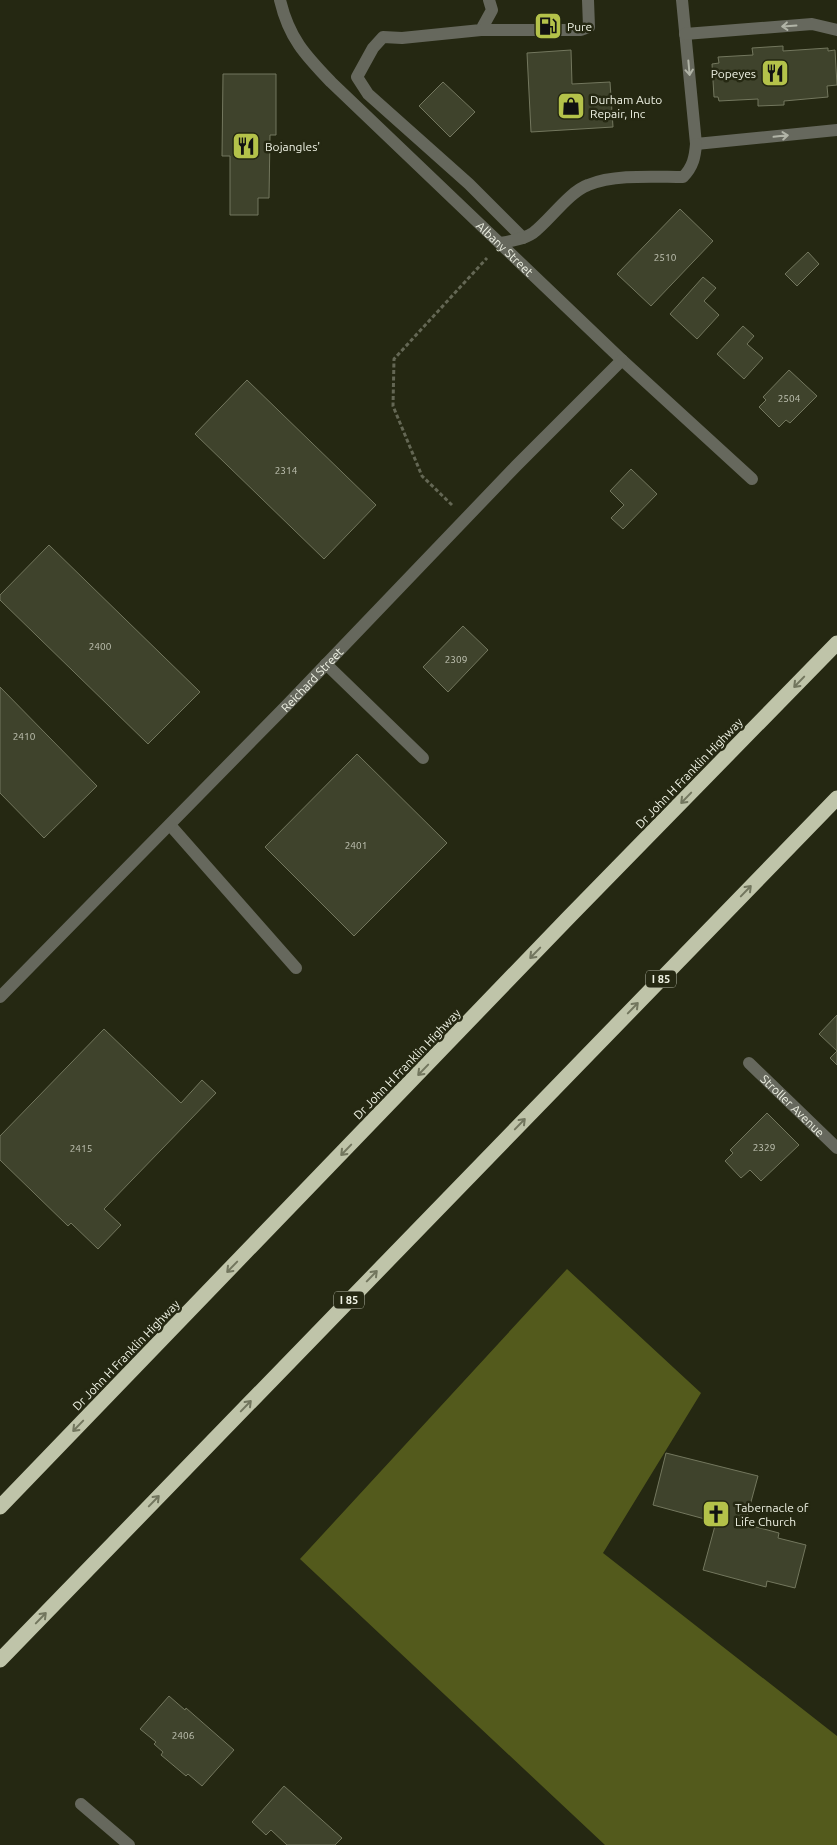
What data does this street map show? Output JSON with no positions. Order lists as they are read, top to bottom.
{
  "streets": {
    "highway": ["Dr John H Franklin Highway", "I 85"],
    "street": ["Albany Street", "Reichard Street", "Stroller Avenue"]
  },
  "crossings": [
    ["Albany Street", "Reichard Street"]
  ],
  "places": {
    "fuel station": ["Pure"],
    "restaurant": ["Popeyes", "Bojangles'"],
    "shop": ["Durham Auto Repair, Inc"],
    "church": ["Tabernacle of Life Church"]
  },
  "house_numbers": [
    "2510",
    "2504",
    "2314",
    "2400",
    "2309",
    "2410",
    "2401",
    "2329",
    "2415",
    "2406"
  ]
}
